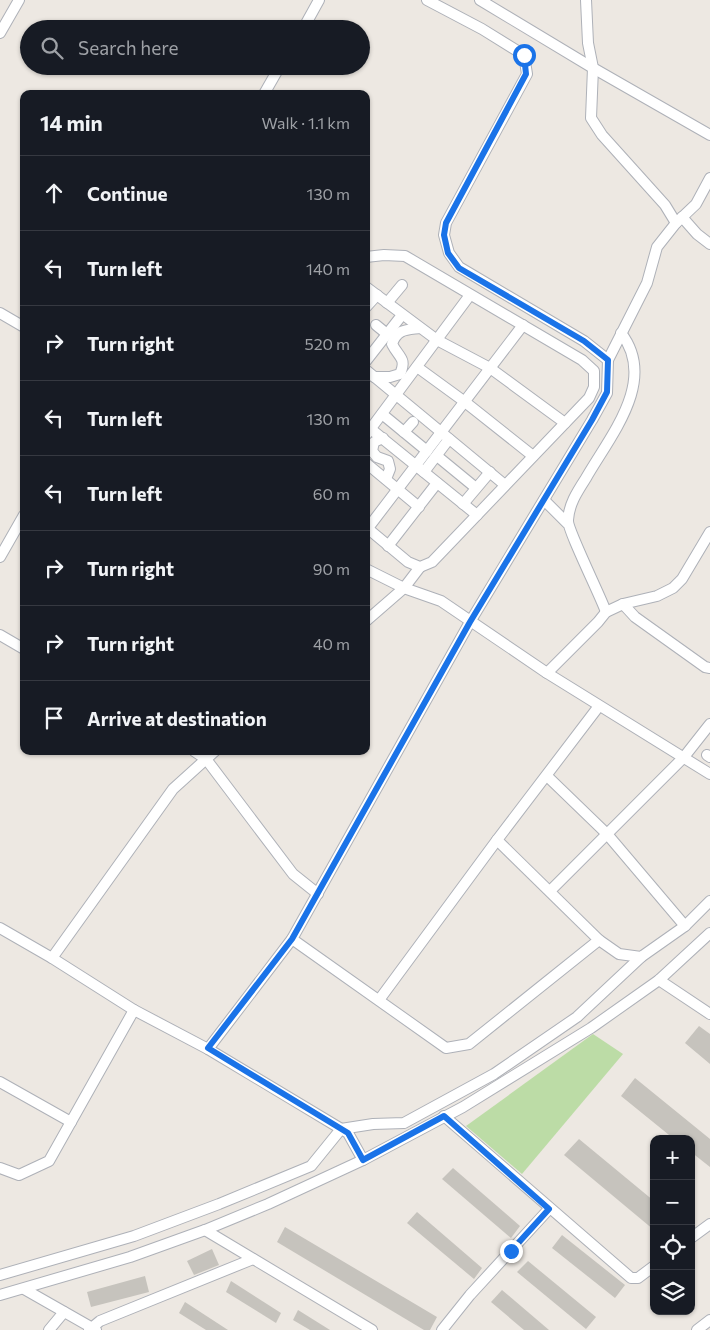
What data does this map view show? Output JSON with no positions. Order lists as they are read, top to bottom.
{
  "page": {
    "search": "Search here",
    "heading": ["14 min", "Walk · 1.1 km"],
    "list": [
      ["Continue", "130 m"],
      ["Turn left", "140 m"],
      ["Turn right", "520 m"],
      ["Turn left", "130 m"],
      ["Turn left", "60 m"],
      ["Turn right", "90 m"],
      ["Turn right", "40 m"],
      "Arrive at destination"
    ],
    "map_buttons": ["+", "−"]
  }
}
